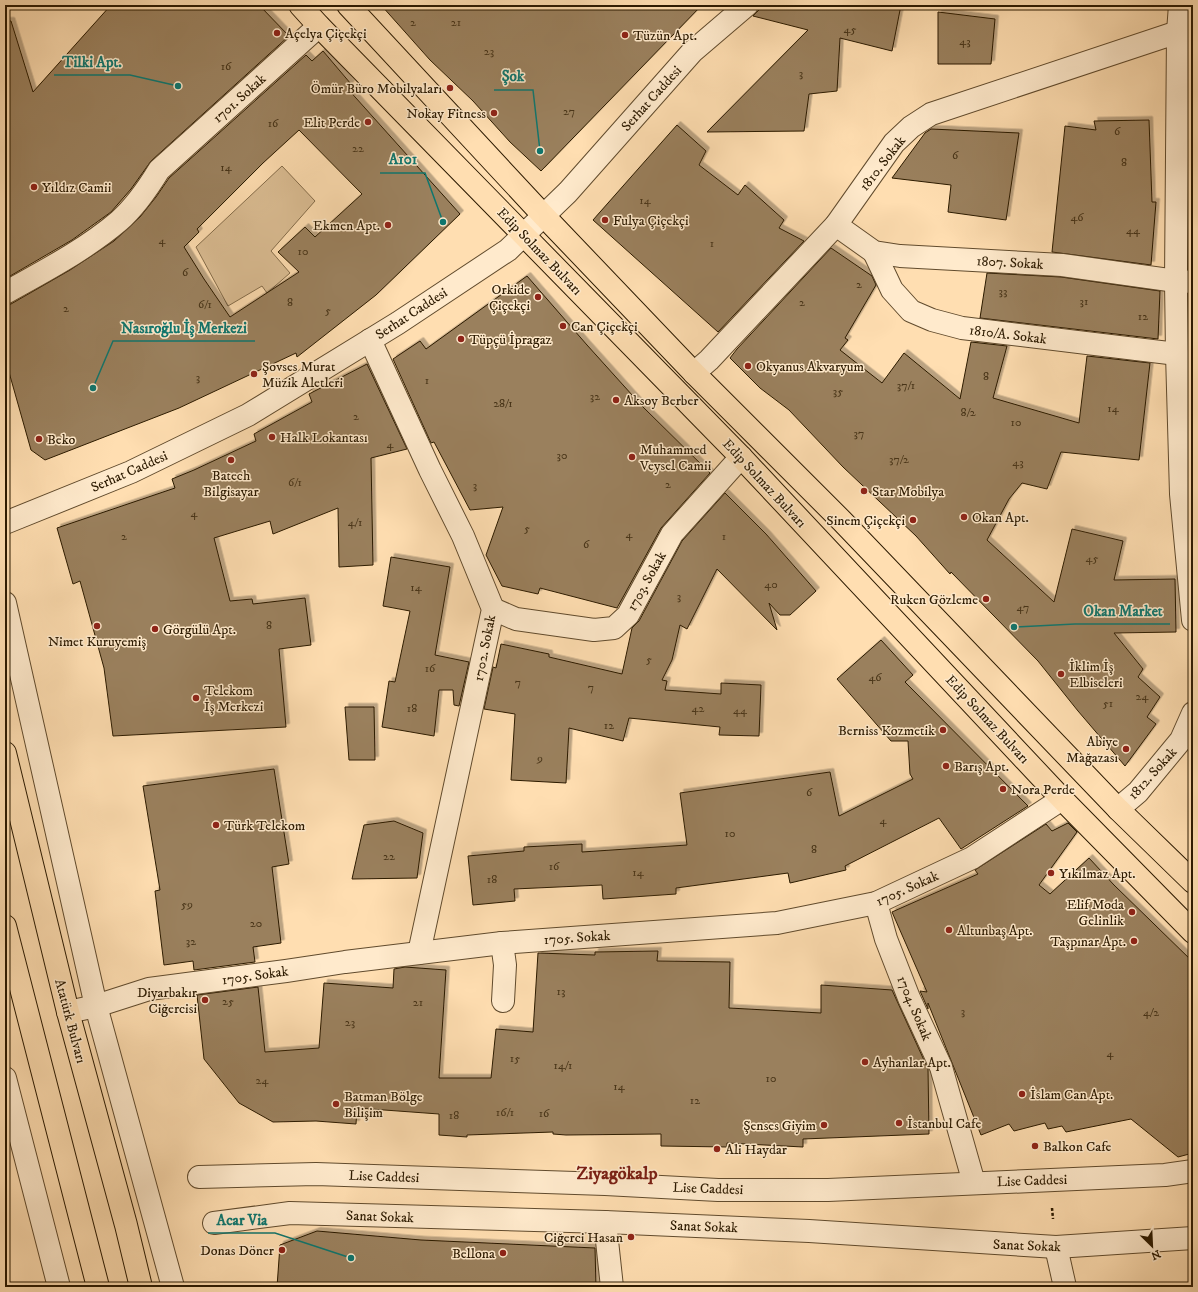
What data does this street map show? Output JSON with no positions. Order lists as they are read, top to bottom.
{
  "streets": {
    "main road": ["Edip Solmaz Bulvarı", "Atatürk Bulvarı"],
    "street": [
      "1701. Sokak",
      "Serhat Caddesi",
      "1810. Sokak",
      "1807. Sokak",
      "1810/A. Sokak",
      "1703. Sokak",
      "1702. Sokak",
      "1812. Sokak",
      "1705. Sokak",
      "1704. Sokak",
      "Lise Caddesi",
      "Sanat Sokak"
    ]
  },
  "crossings": [
    ["1701. Sokak", "Edip Solmaz Bulvarı"],
    ["Serhat Caddesi", "Edip Solmaz Bulvarı"],
    ["Serhat Caddesi", "1702. Sokak"],
    ["1810. Sokak", "Edip Solmaz Bulvarı"],
    ["1810. Sokak", "1807. Sokak"],
    ["Edip Solmaz Bulvarı", "1703. Sokak"],
    ["Edip Solmaz Bulvarı", "1812. Sokak"],
    ["Edip Solmaz Bulvarı", "1705. Sokak"],
    ["1807. Sokak", "1810/A. Sokak"],
    ["1703. Sokak", "1702. Sokak"],
    ["1702. Sokak", "1705. Sokak"],
    ["1705. Sokak", "1704. Sokak"],
    ["1705. Sokak", "Atatürk Bulvarı"],
    ["1704. Sokak", "Lise Caddesi"]
  ],
  "districts": ["Ziyagökalp"],
  "places": [
    "Açelya Çiçekçi",
    "Tüzün Apt.",
    "Tilki Apt.",
    "Ömür Büro Mobilyaları",
    "Nokay Fitness",
    "Elit Perde",
    "Şok",
    "Yıldız Camii",
    "Fulya Çiçekçi",
    "A101",
    "Ekmen Apt.",
    "Orkide Çiçekçi",
    "Can Çiçekçi",
    "Tüpçü İpragaz",
    "Okyanus Akvaryum",
    "Şovses Murat Müzik Aletleri",
    "Nasıroğlu İş Merkezi",
    "Aksoy Berber",
    "Halk Lokantası",
    "Beko",
    "Muhammed Veysel Camii",
    "Batech Bilgisayar",
    "Star Mobilya",
    "Okan Apt.",
    "Sinem Çiçekçi",
    "Ruken Gözleme",
    "Nimet Kuruyemiş",
    "Okan Market",
    "Görgülü Apt.",
    "İklim İş Elbiseleri",
    "Telekom İş Merkezi",
    "Berniss Kozmetik",
    "Abiye Mağazası",
    "Barış Apt.",
    "Nora Perde",
    "Türk Telekom",
    "Yıkılmaz Apt.",
    "Elif Moda Gelinlik",
    "Altunbaş Apt.",
    "Taşpınar Apt.",
    "Diyarbakır Ciğercisi",
    "Ayhanlar Apt.",
    "İslam Can Apt.",
    "Batman Bölge Bilişim",
    "İstanbul Cafe",
    "Şenses Giyim",
    "Balkon Cafe",
    "Ali Haydar",
    "Ciğerci Hasan",
    "Donas Döner",
    "Bellona",
    "Acar Via"
  ],
  "house_numbers": [
    "2",
    "21",
    "45",
    "43",
    "23",
    "16",
    "3",
    "27",
    "16",
    "6",
    "22",
    "6",
    "8",
    "14",
    "14",
    "46",
    "44",
    "4",
    "1",
    "10",
    "6",
    "2",
    "33",
    "31",
    "8",
    "2",
    "6/1",
    "2",
    "5",
    "12",
    "8",
    "3",
    "1",
    "37/1",
    "35",
    "32",
    "28/1",
    "14",
    "8/2",
    "2",
    "10",
    "37",
    "4",
    "30",
    "37/2",
    "43",
    "6/1",
    "2",
    "3",
    "4",
    "4/1",
    "5",
    "4",
    "2",
    "1",
    "6",
    "45",
    "40",
    "14",
    "3",
    "47",
    "8",
    "5",
    "16",
    "46",
    "7",
    "7",
    "24",
    "51",
    "18",
    "42",
    "44",
    "12",
    "9",
    "6",
    "4",
    "10",
    "8",
    "22",
    "16",
    "14",
    "18",
    "59",
    "20",
    "32",
    "13",
    "25",
    "21",
    "3",
    "4/2",
    "23",
    "4",
    "15",
    "14/1",
    "10",
    "24",
    "14",
    "12",
    "16/1",
    "16",
    "18"
  ],
  "north": "bottom right"
}
